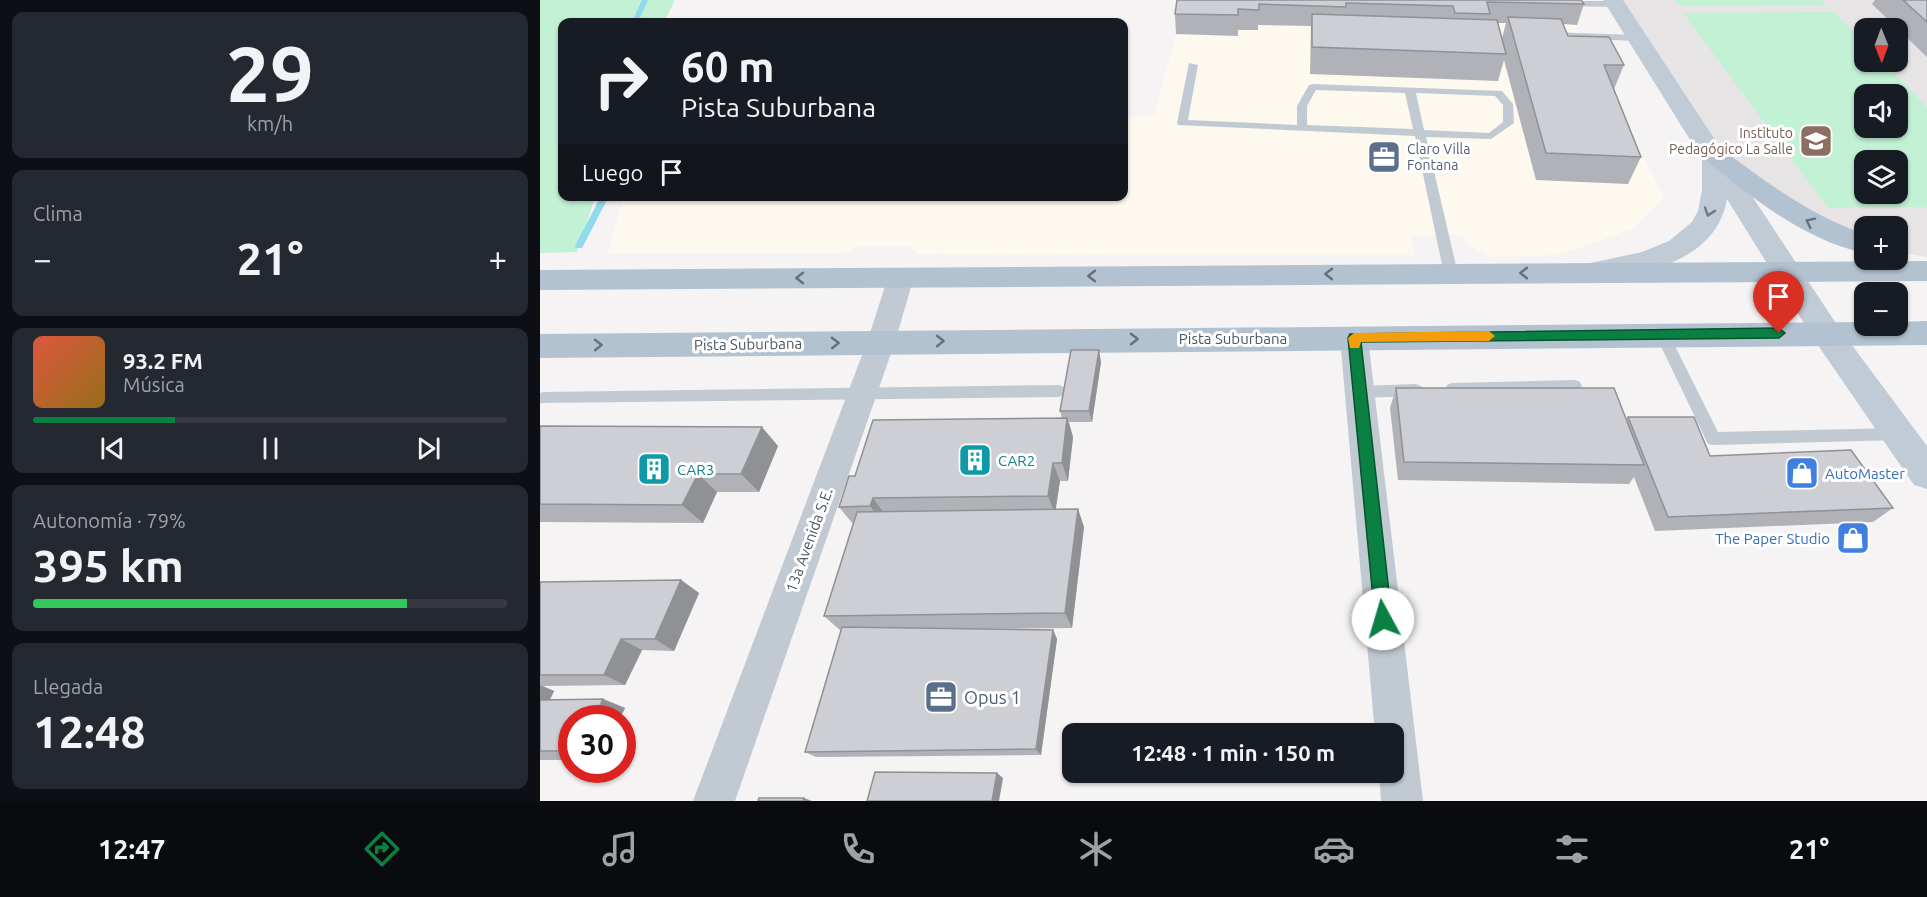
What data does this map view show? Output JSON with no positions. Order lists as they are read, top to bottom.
{
  "streets": {
    "main road": ["Pista Suburbana"],
    "street": ["13a Avenida S.E."]
  },
  "crossings": [
    ["Pista Suburbana", "13a Avenida S.E."]
  ],
  "places": {
    "school or university": ["Instituto Pedagógico La Salle"],
    "office": ["Claro Villa Fontana", "Opus 1"],
    "building": ["CAR2", "CAR3"],
    "shop": ["AutoMaster", "The Paper Studio"]
  },
  "north": "bottom",
  "page": {
    "tile": [
      ["29", "km/h"],
      "Clima",
      ["Autonomía · 79%", "395 km"],
      ["Llegada", "12:48"]
    ],
    "map_buttons": ["+", "−"],
    "turn": ["60 m", "Pista Suburbana"],
    "then": "Luego",
    "heat": ["−", "21°", "+"],
    "song": ["93.2 FM", "Música"],
    "limit": "30",
    "trip": "12:48 · 1 min · 150 m",
    "tabs": ["12:47", "21°"]
  }
}
